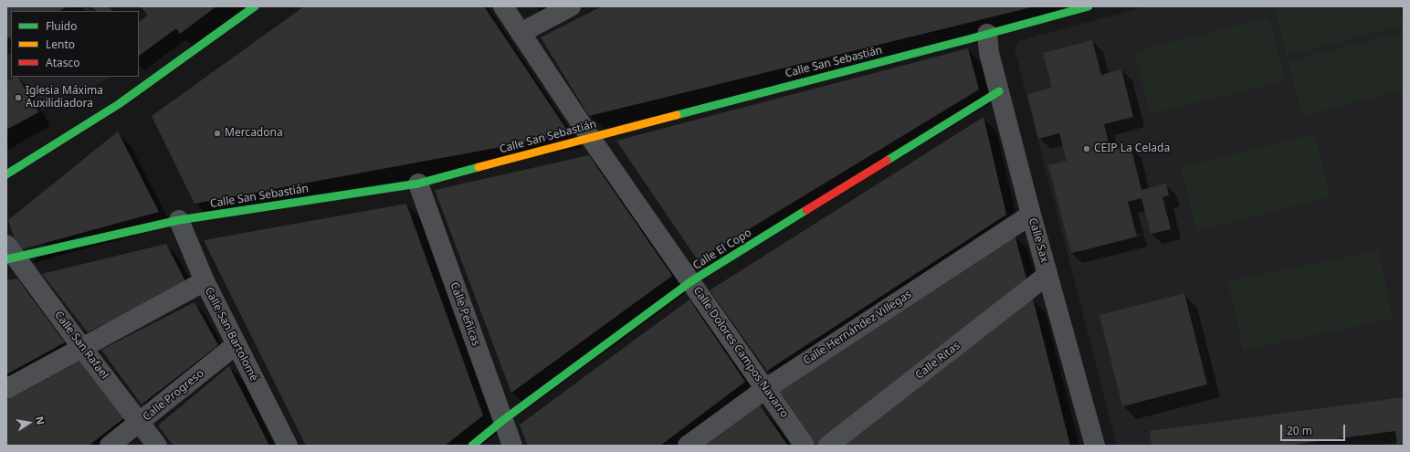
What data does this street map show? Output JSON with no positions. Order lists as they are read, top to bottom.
{
  "streets": {
    "street": [
      "Calle San Sebastián",
      "Calle Sax",
      "Calle El Copo",
      "Calle Peñicas",
      "Calle Hernández Villegas",
      "Calle San Bartolomé",
      "Calle San Rafael",
      "Calle Dolores Campos Navarro",
      "Calle Ritas",
      "Calle Progreso"
    ]
  },
  "crossings": [
    ["Calle San Sebastián", "Calle Sax"],
    ["Calle San Sebastián", "Calle Peñicas"],
    ["Calle San Sebastián", "Calle San Bartolomé"],
    ["Calle San Sebastián", "Calle San Rafael"],
    ["Calle San Sebastián", "Calle Dolores Campos Navarro"],
    ["Calle Sax", "Calle El Copo"],
    ["Calle Sax", "Calle Hernández Villegas"],
    ["Calle Sax", "Calle Ritas"],
    ["Calle El Copo", "Calle Peñicas"],
    ["Calle El Copo", "Calle Dolores Campos Navarro"],
    ["Calle Hernández Villegas", "Calle Dolores Campos Navarro"],
    ["Calle San Bartolomé", "Calle Progreso"],
    ["Calle San Rafael", "Calle Progreso"]
  ],
  "places": ["Iglesia Máxima Auxilidiadora", "Mercadona", "CEIP La Celada"],
  "legend": ["Fluido", "Lento", "Atasco"],
  "scale_bar": "20 m",
  "north": "right"
}
